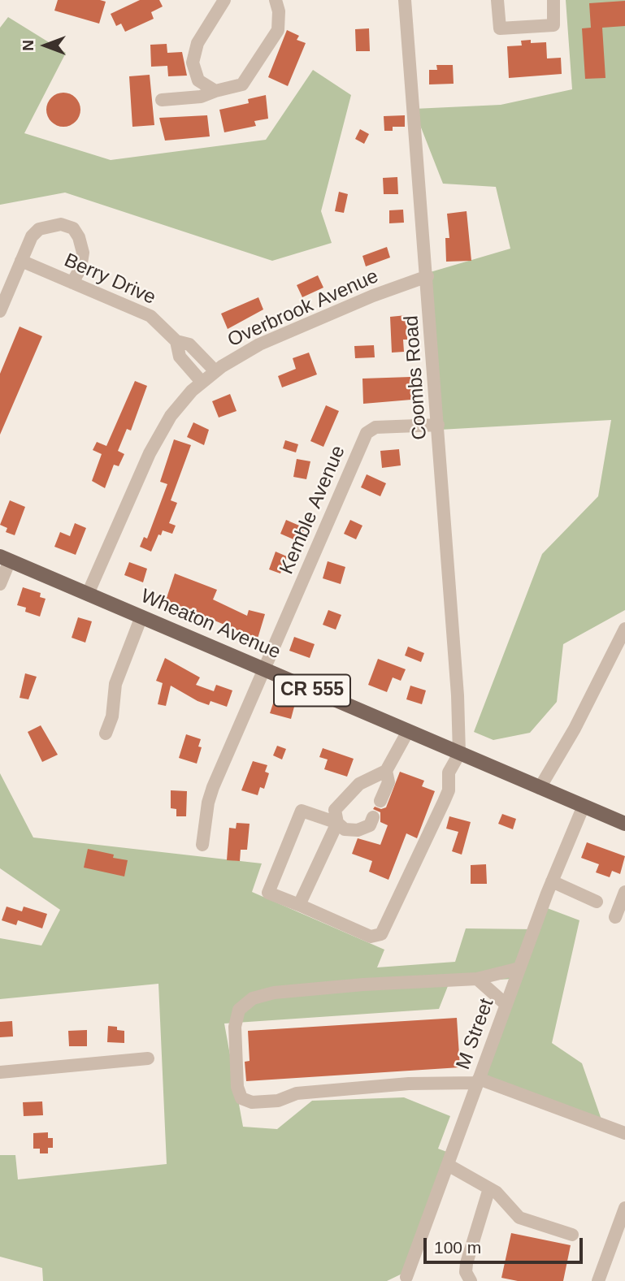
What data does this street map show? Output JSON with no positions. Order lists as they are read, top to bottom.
{
  "streets": {
    "main road": ["Wheaton Avenue", "CR 555"],
    "street": [
      "Berry Drive",
      "Overbrook Avenue",
      "Coombs Road",
      "Kemble Avenue",
      "M Street"
    ]
  },
  "crossings": [
    ["Berry Drive", "Overbrook Avenue"],
    ["Overbrook Avenue", "Coombs Road"],
    ["Overbrook Avenue", "Wheaton Avenue"],
    ["Coombs Road", "Kemble Avenue"],
    ["Coombs Road", "Wheaton Avenue"],
    ["Kemble Avenue", "Wheaton Avenue"],
    ["Wheaton Avenue", "M Street"]
  ],
  "scale_bar": "100 m",
  "north": "left"
}
